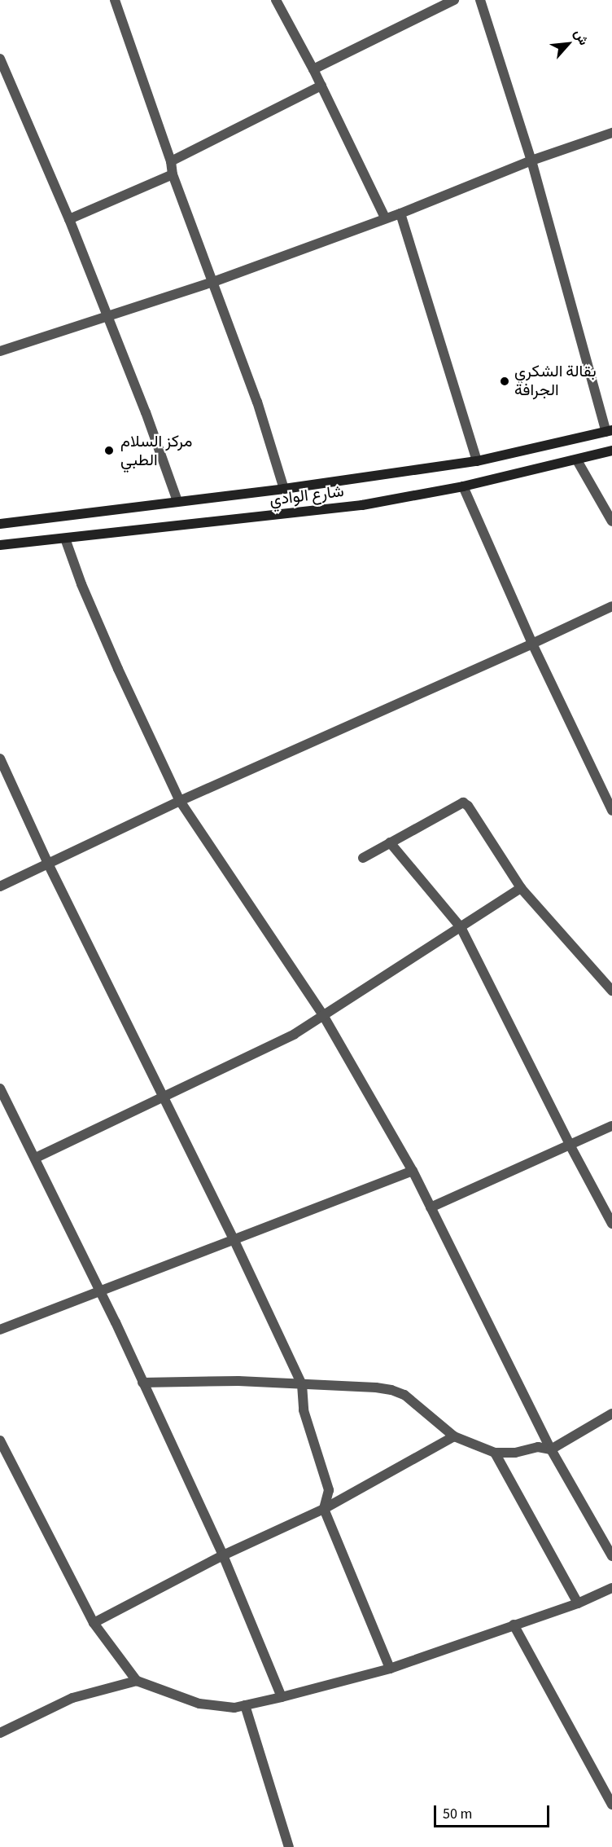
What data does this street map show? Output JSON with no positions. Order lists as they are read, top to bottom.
{
  "streets": {
    "main road": ["شارع الوادي"]
  },
  "places": ["بقالة الشكري الجرافة", "مركز السلام الطبي"],
  "scale_bar": "50 m",
  "north": "top right"
}
